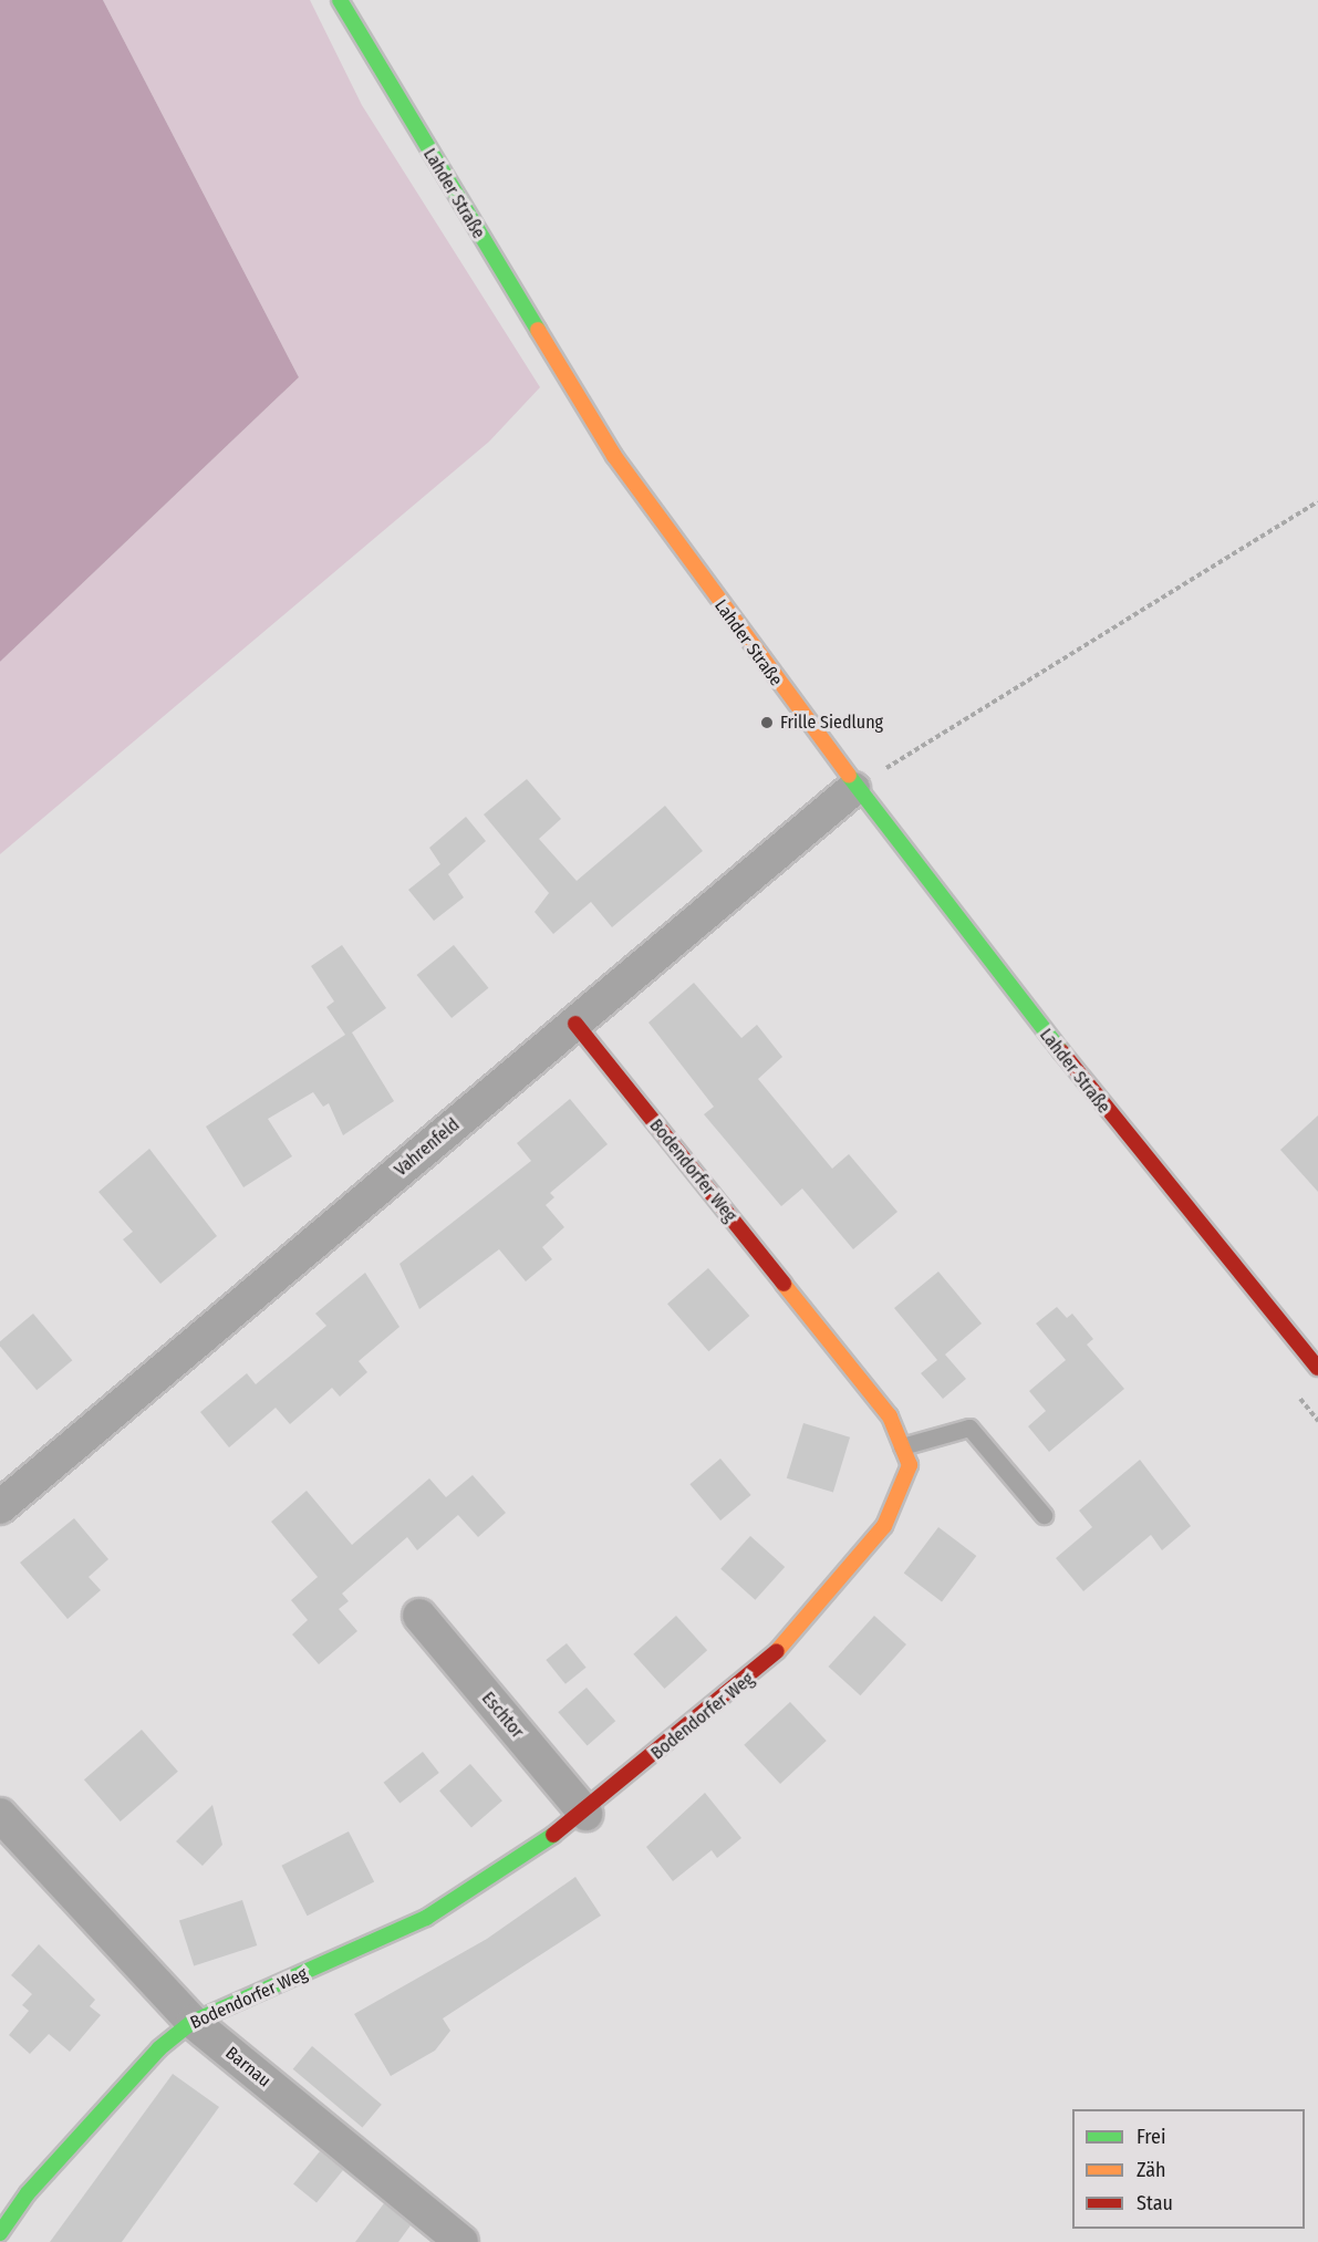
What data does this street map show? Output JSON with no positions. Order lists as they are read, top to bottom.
{
  "streets": {
    "street": [
      "Lahder Straße",
      "Vahrenfeld",
      "Bodendorfer Weg",
      "Eschtor",
      "Barnau"
    ]
  },
  "crossings": [
    ["Lahder Straße", "Vahrenfeld"],
    ["Vahrenfeld", "Bodendorfer Weg"],
    ["Bodendorfer Weg", "Eschtor"],
    ["Bodendorfer Weg", "Barnau"]
  ],
  "places": ["Frille Siedlung"],
  "legend": ["Frei", "Zäh", "Stau"]
}
